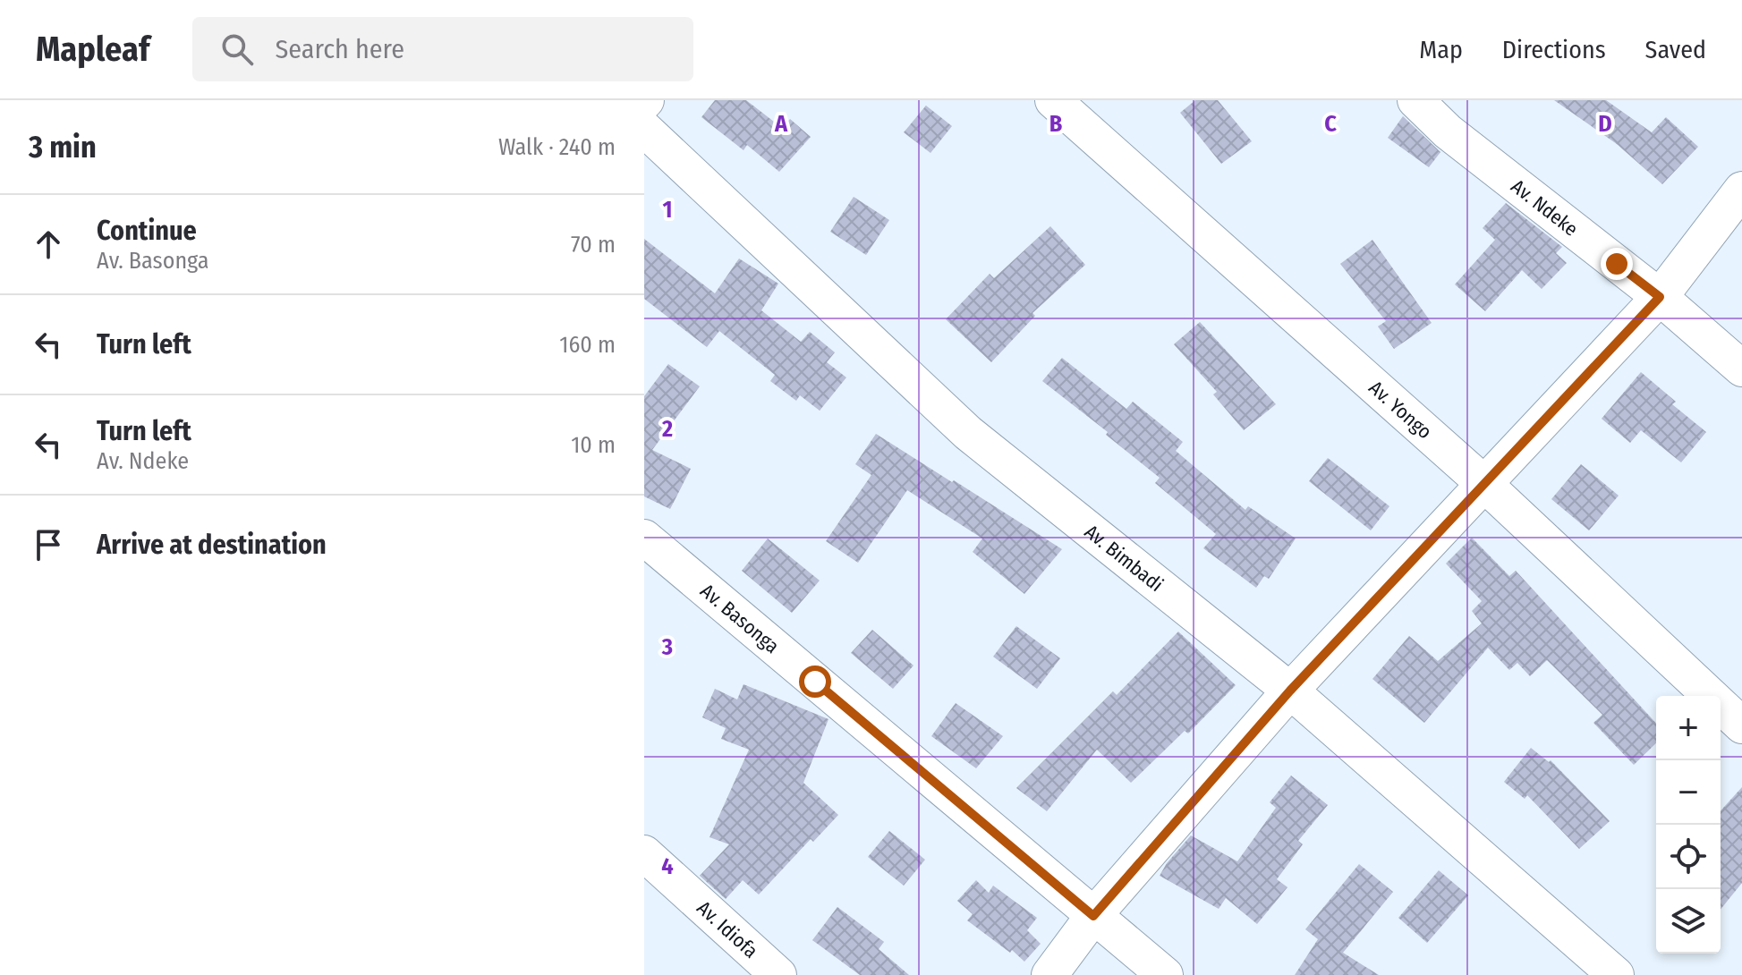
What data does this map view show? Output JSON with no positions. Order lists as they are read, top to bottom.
{
  "streets": {
    "street": [
      "Av. Ndeke",
      "Av. Yongo",
      "Av. Bimbadi",
      "Av. Basonga",
      "Av. Idiofa"
    ]
  },
  "page": {
    "header": "Mapleaf",
    "search": "Search here",
    "nav": ["Map", "Directions", "Saved"],
    "heading": ["3 min", "Walk · 240 m"],
    "list": [
      ["Continue", "Av. Basonga", "70 m"],
      ["Turn left", "160 m"],
      ["Turn left", "Av. Ndeke", "10 m"],
      "Arrive at destination"
    ],
    "map_buttons": ["+", "−"]
  },
  "grid": {
    "columns": [
      "A",
      "B",
      "C",
      "D"
    ],
    "rows": [
      "1",
      "2",
      "3",
      "4"
    ]
  }
}
